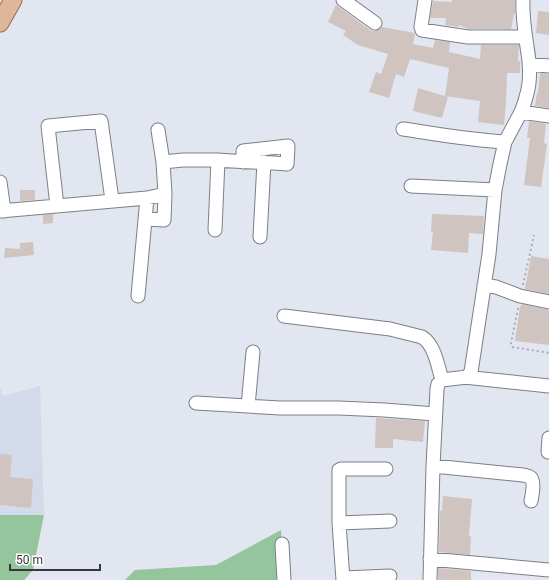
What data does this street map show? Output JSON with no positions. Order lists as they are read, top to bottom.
{
  "scale_bar": "50 m"
}
